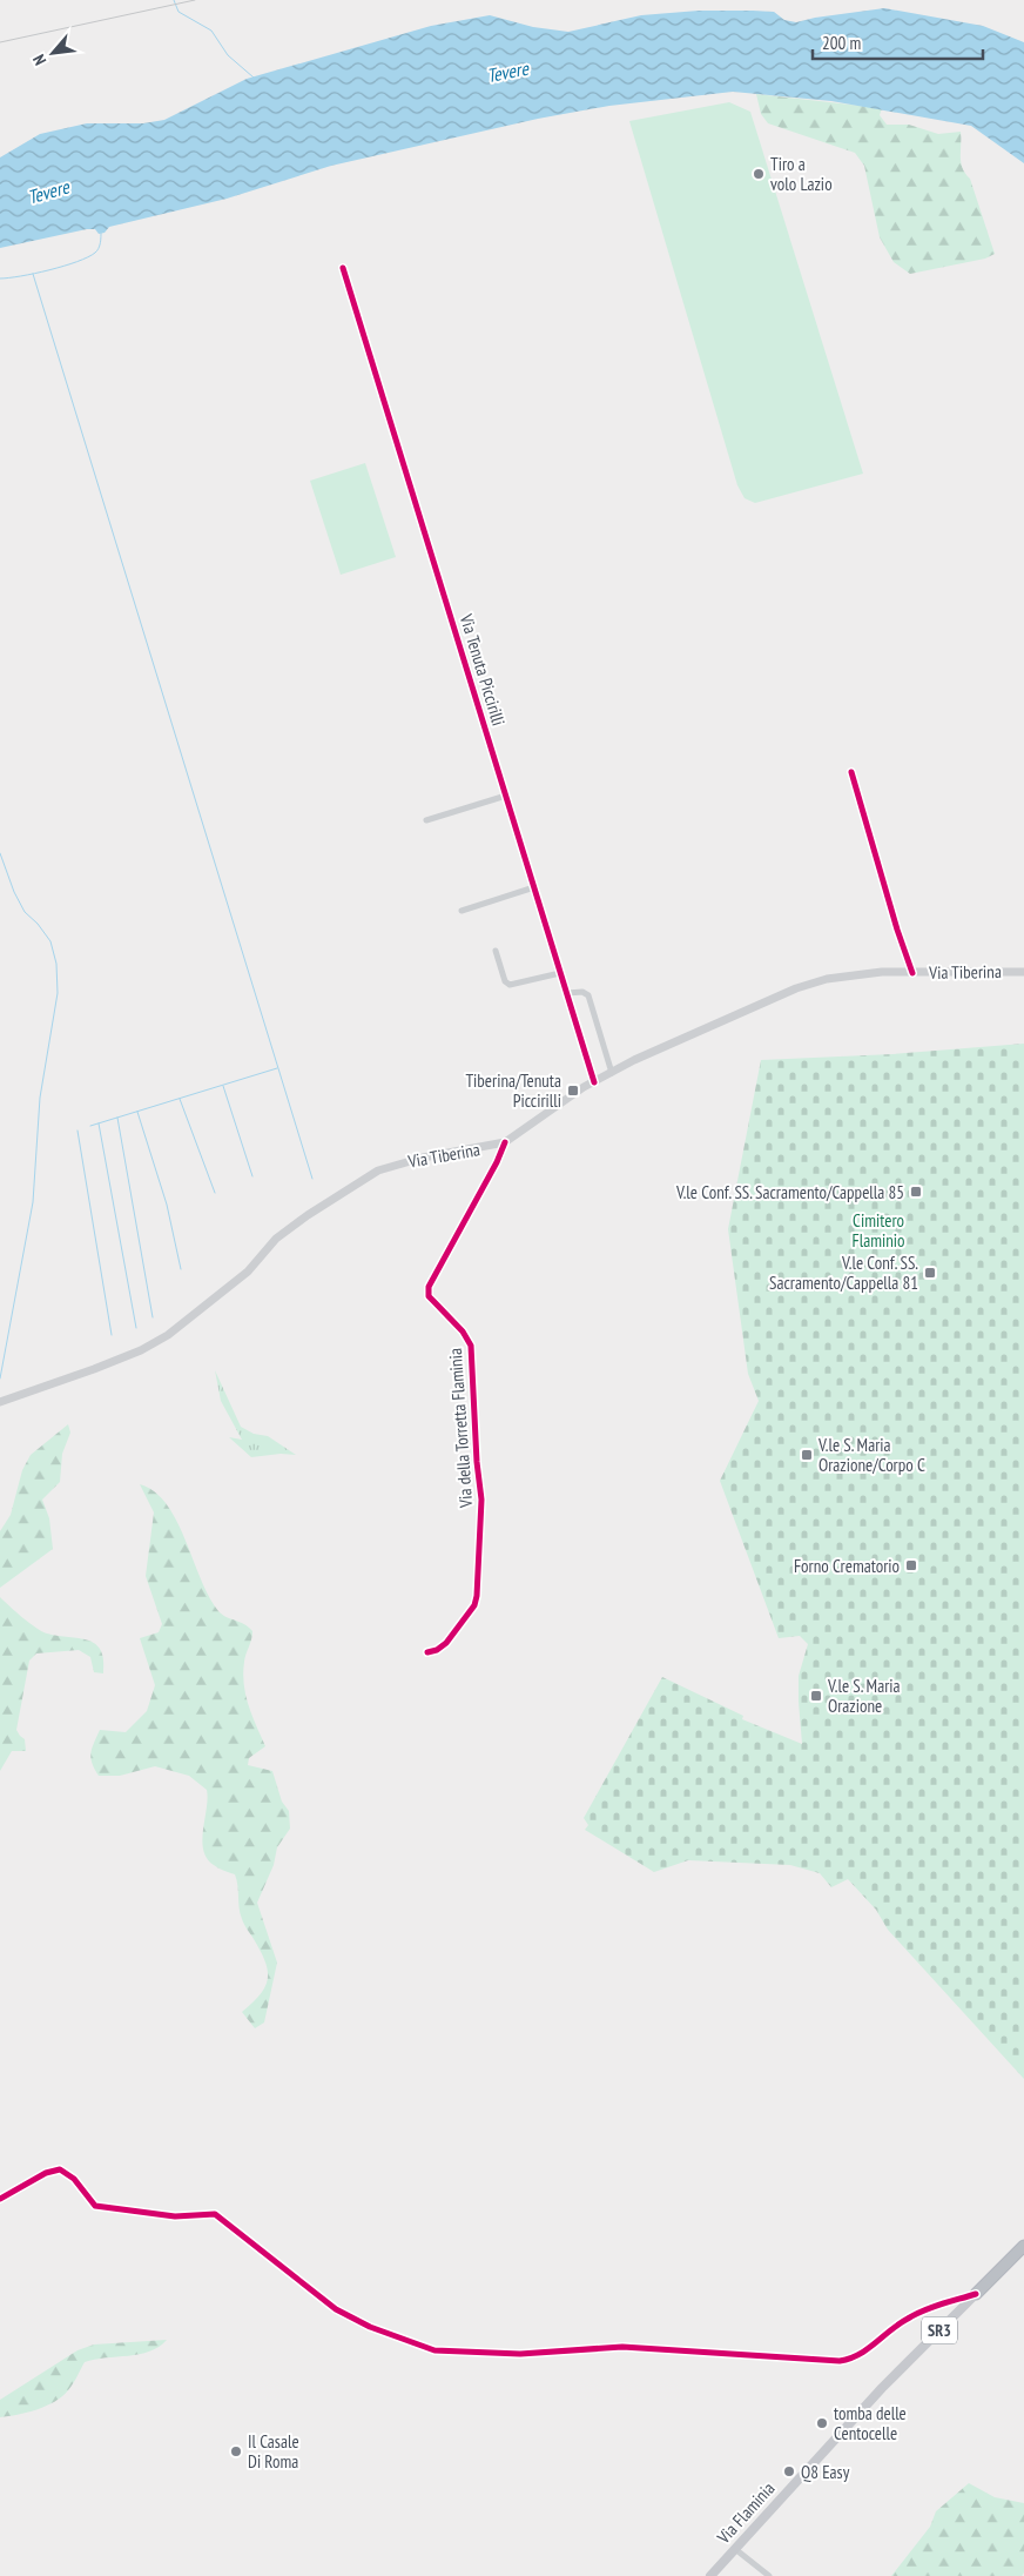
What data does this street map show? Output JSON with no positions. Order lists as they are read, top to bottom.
{
  "streets": {
    "highway": ["SR3", "Via Flaminia"],
    "main road": ["Via Tiberina"],
    "street": ["Via Tenuta Piccirilli", "Via della Torretta Flaminia"]
  },
  "crossings": [
    ["Via Tenuta Piccirilli", "Via Tiberina"],
    ["Via Tiberina", "Via della Torretta Flaminia"]
  ],
  "water": ["Tevere"],
  "parks": ["Cimitero Flaminio"],
  "places": {
    "other": [
      "Tiro a volo Lazio",
      "tomba delle Centocelle",
      "Il Casale Di Roma",
      "Q8 Easy"
    ],
    "transit": [
      "Tiberina/Tenuta Piccirilli",
      "V.le Conf. SS. Sacramento/Cappella 85",
      "V.le Conf. SS. Sacramento/Cappella 81",
      "V.le S. Maria Orazione/Corpo C",
      "Forno Crematorio",
      "V.le S. Maria Orazione"
    ]
  },
  "scale_bar": "200 m",
  "north": "bottom left"
}
